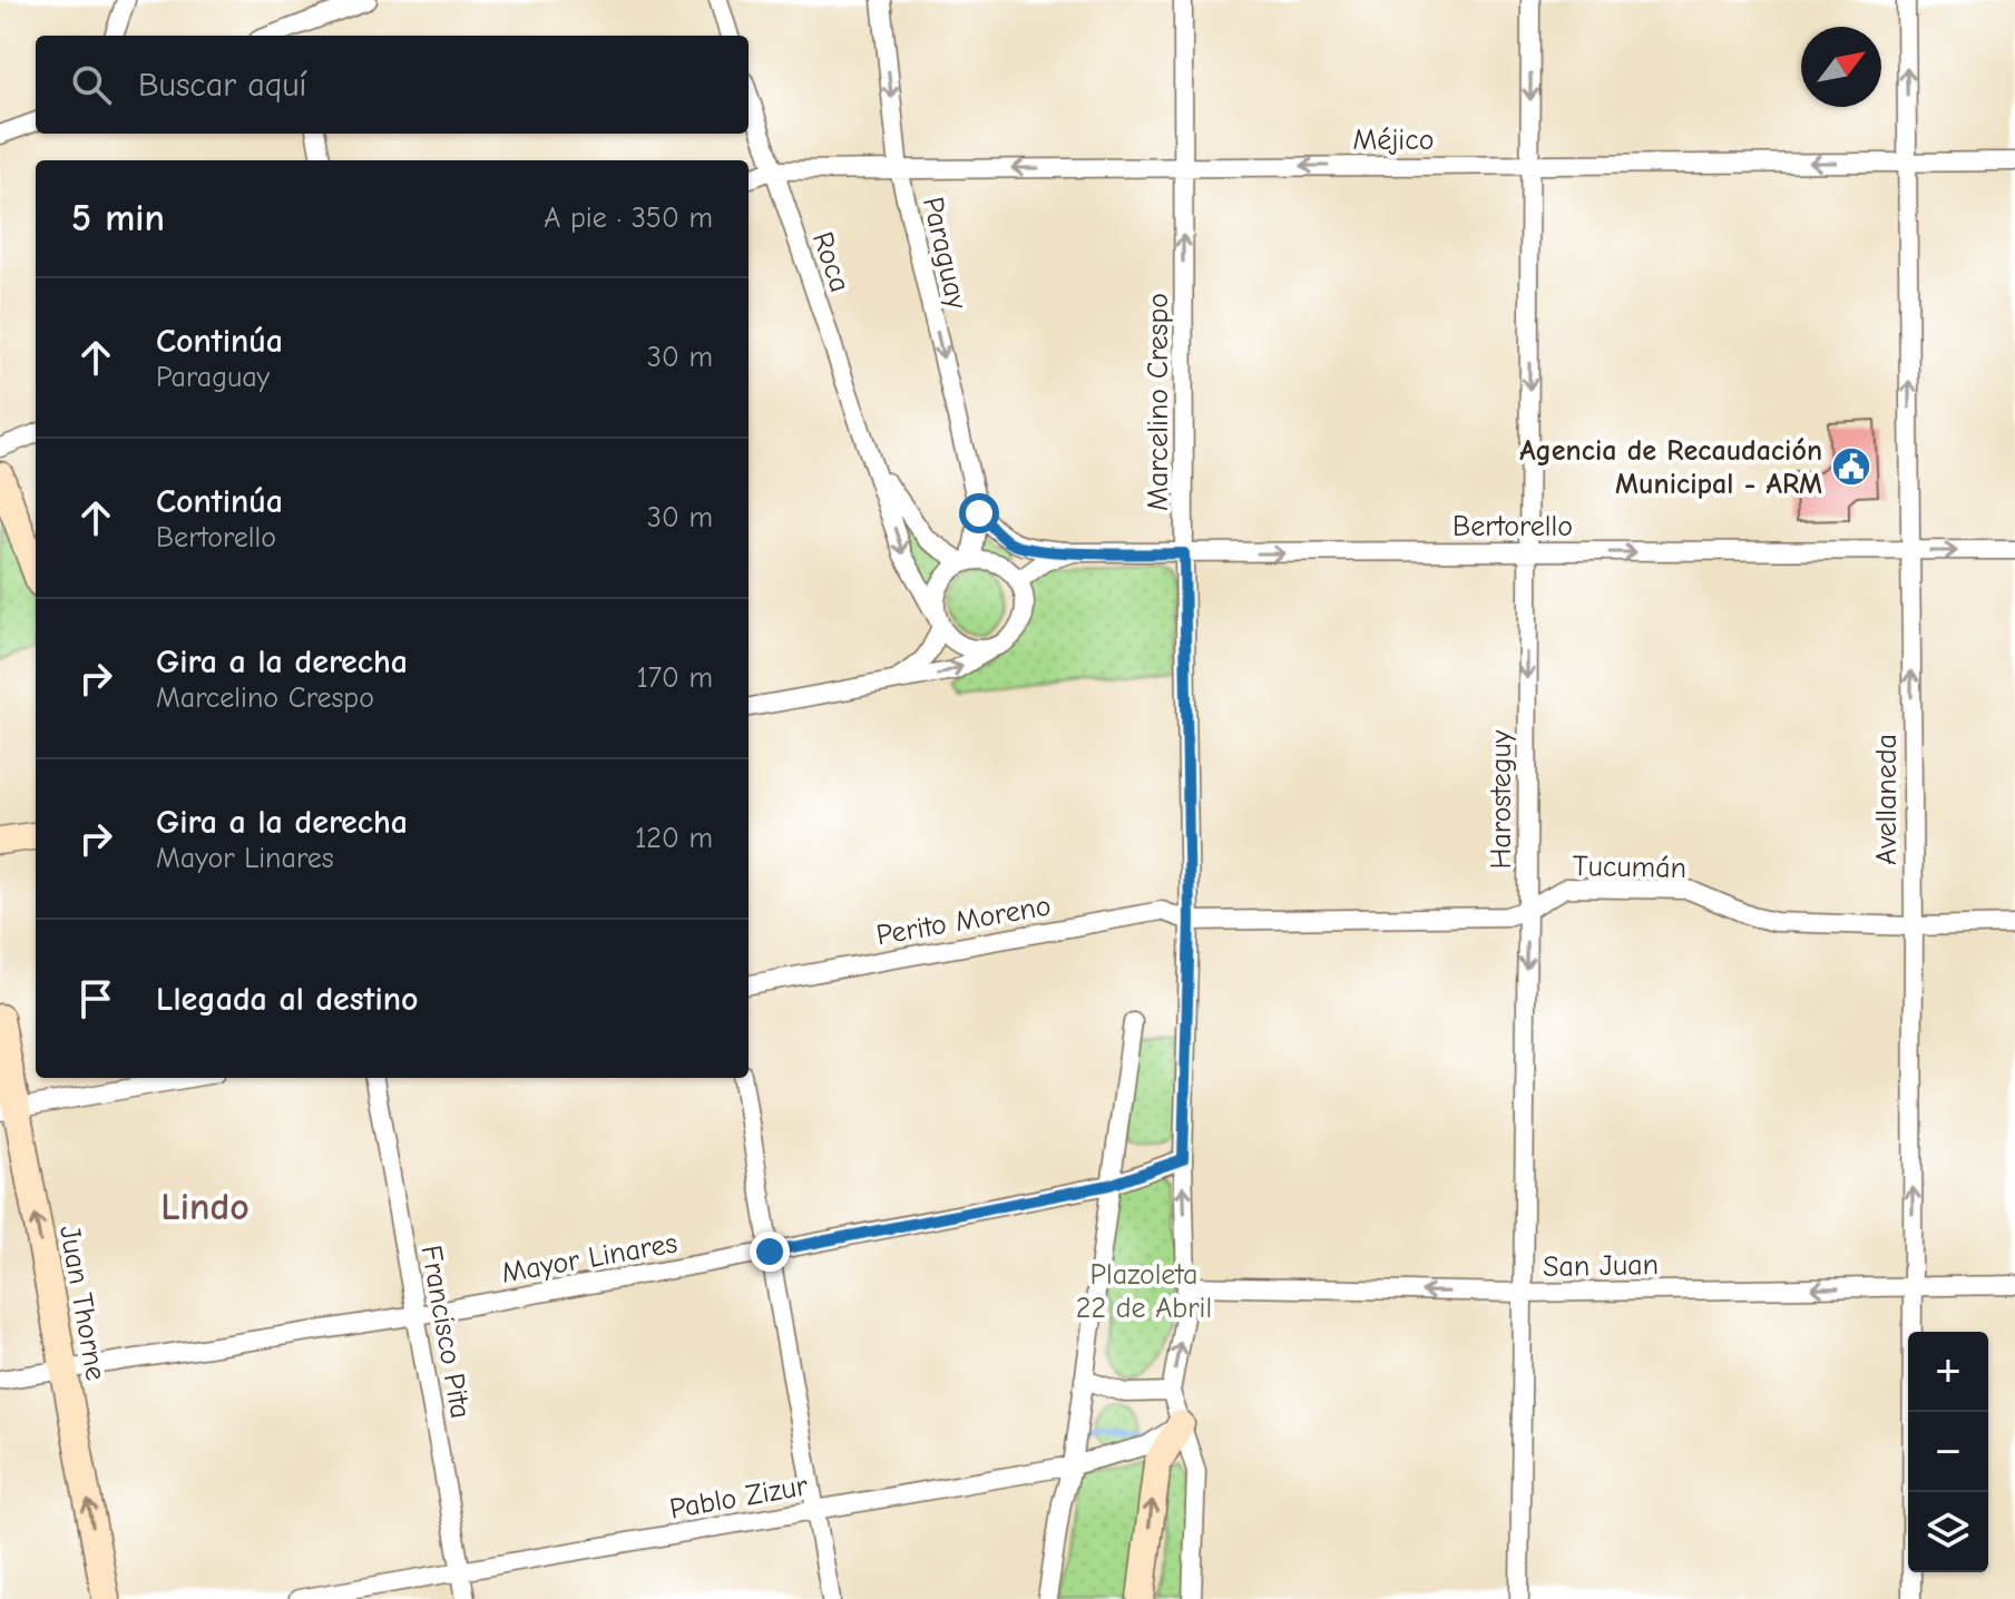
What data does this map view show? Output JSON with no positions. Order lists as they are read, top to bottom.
{
  "streets": {
    "street": [
      "Méjico",
      "Paraguay",
      "Roca",
      "Marcelino Crespo",
      "Bertorello",
      "Harosteguy",
      "Avellaneda",
      "Tucumán",
      "Perito Moreno",
      "Mayor Linares",
      "San Juan",
      "Juan Thorne",
      "Francisco Pita",
      "Pablo Zizur"
    ]
  },
  "crossings": [
    ["Méjico", "Paraguay"],
    ["Méjico", "Roca"],
    ["Méjico", "Marcelino Crespo"],
    ["Méjico", "Harosteguy"],
    ["Méjico", "Avellaneda"],
    ["Paraguay", "Bertorello"],
    ["Marcelino Crespo", "Bertorello"],
    ["Marcelino Crespo", "Tucumán"],
    ["Marcelino Crespo", "Perito Moreno"],
    ["Marcelino Crespo", "Mayor Linares"],
    ["Marcelino Crespo", "San Juan"],
    ["Marcelino Crespo", "Pablo Zizur"],
    ["Bertorello", "Harosteguy"],
    ["Bertorello", "Avellaneda"],
    ["Harosteguy", "Tucumán"],
    ["Harosteguy", "San Juan"],
    ["Avellaneda", "Tucumán"],
    ["Avellaneda", "San Juan"],
    ["Tucumán", "Perito Moreno"],
    ["Mayor Linares", "Juan Thorne"],
    ["Mayor Linares", "Francisco Pita"],
    ["Francisco Pita", "Pablo Zizur"]
  ],
  "one_way": [
    "Méjico",
    "Paraguay",
    "Bertorello",
    "Harosteguy",
    "Avellaneda",
    "San Juan",
    "Juan Thorne"
  ],
  "districts": ["Lindo"],
  "parks": ["Plazoleta 22 de Abril"],
  "places": {
    "public building": ["Agencia de Recaudación Municipal - ARM"]
  },
  "north": "top right",
  "page": {
    "search": "Buscar aquí",
    "heading": ["5 min", "A pie · 350 m"],
    "list": [
      ["Continúa", "Paraguay", "30 m"],
      ["Continúa", "Bertorello", "30 m"],
      ["Gira a la derecha", "Marcelino Crespo", "170 m"],
      ["Gira a la derecha", "Mayor Linares", "120 m"],
      "Llegada al destino"
    ],
    "map_buttons": ["+", "−"]
  }
}
